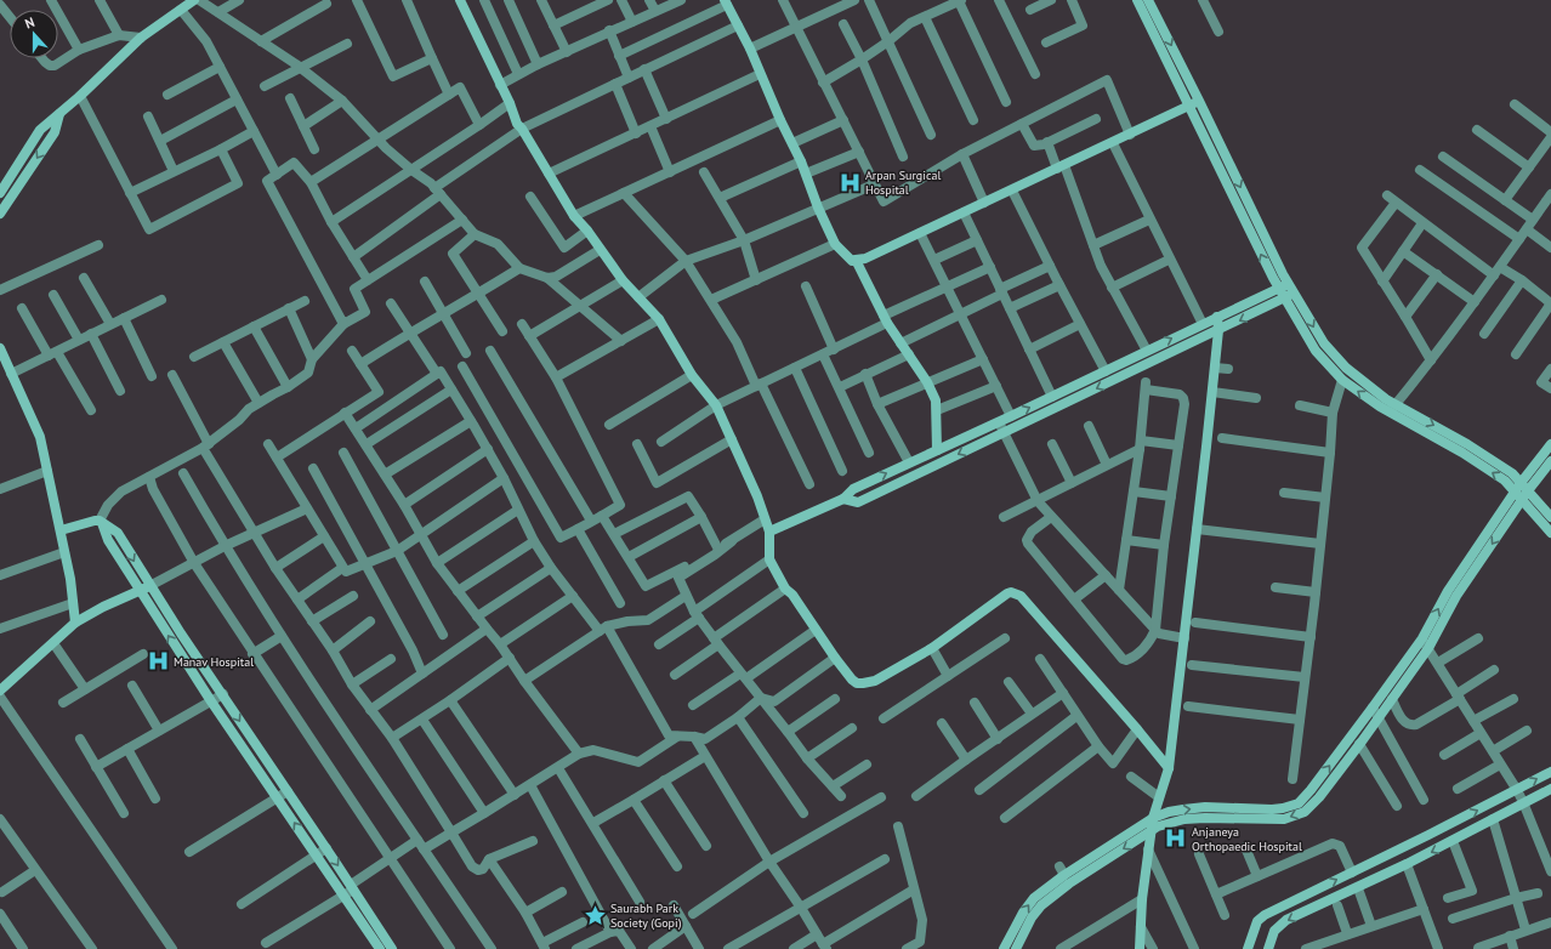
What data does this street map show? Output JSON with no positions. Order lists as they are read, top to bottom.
{
  "places": {
    "hospital": ["Arpan Surgical Hospital", "Manav Hospital", "Anjaneya Orthopaedic Hospital"],
    "place": ["Saurabh Park Society (Gopi)"]
  },
  "north": "top"
}
